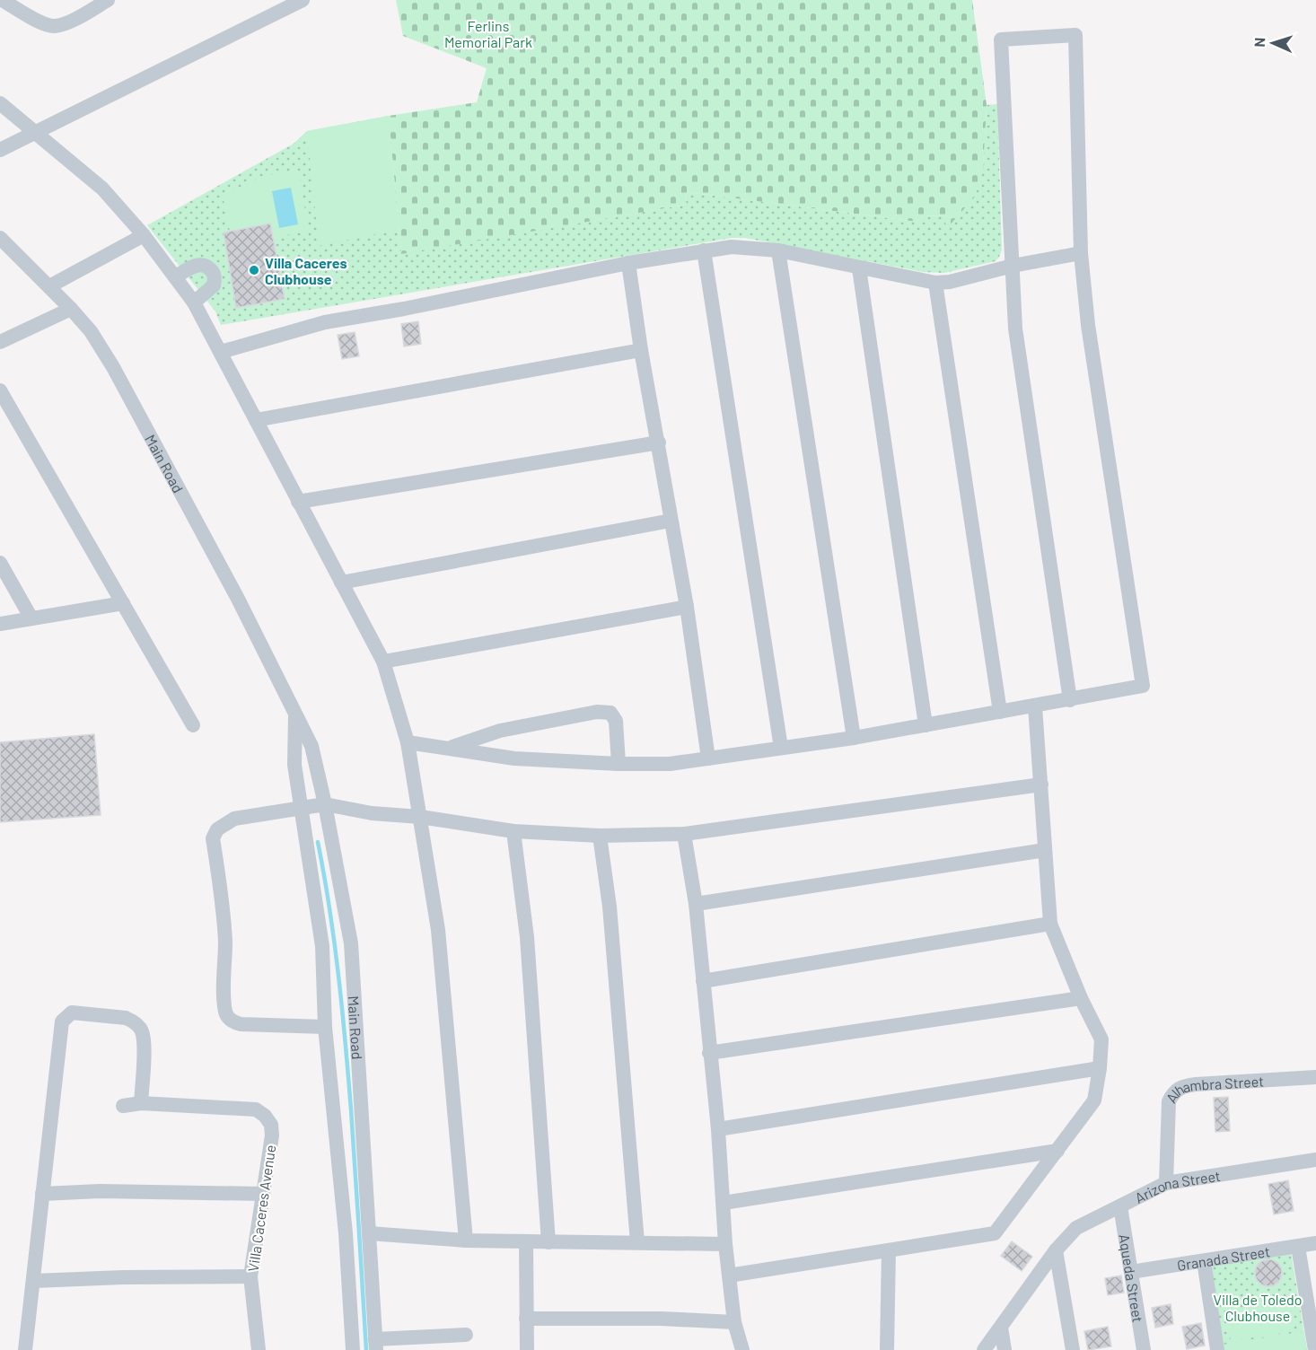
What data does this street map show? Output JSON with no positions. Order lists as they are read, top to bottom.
{
  "streets": {
    "street": [
      "Main Road",
      "Alhambra Street",
      "Arizona Street",
      "Villa Caceres Avenue",
      "Granada Street",
      "Aqueda Street"
    ]
  },
  "crossings": [
    ["Alhambra Street", "Arizona Street"],
    ["Arizona Street", "Aqueda Street"],
    ["Granada Street", "Aqueda Street"]
  ],
  "parks": ["Ferlins Memorial Park", "Villa de Toledo Clubhouse"],
  "places": ["Villa Caceres Clubhouse"],
  "north": "left"
}
